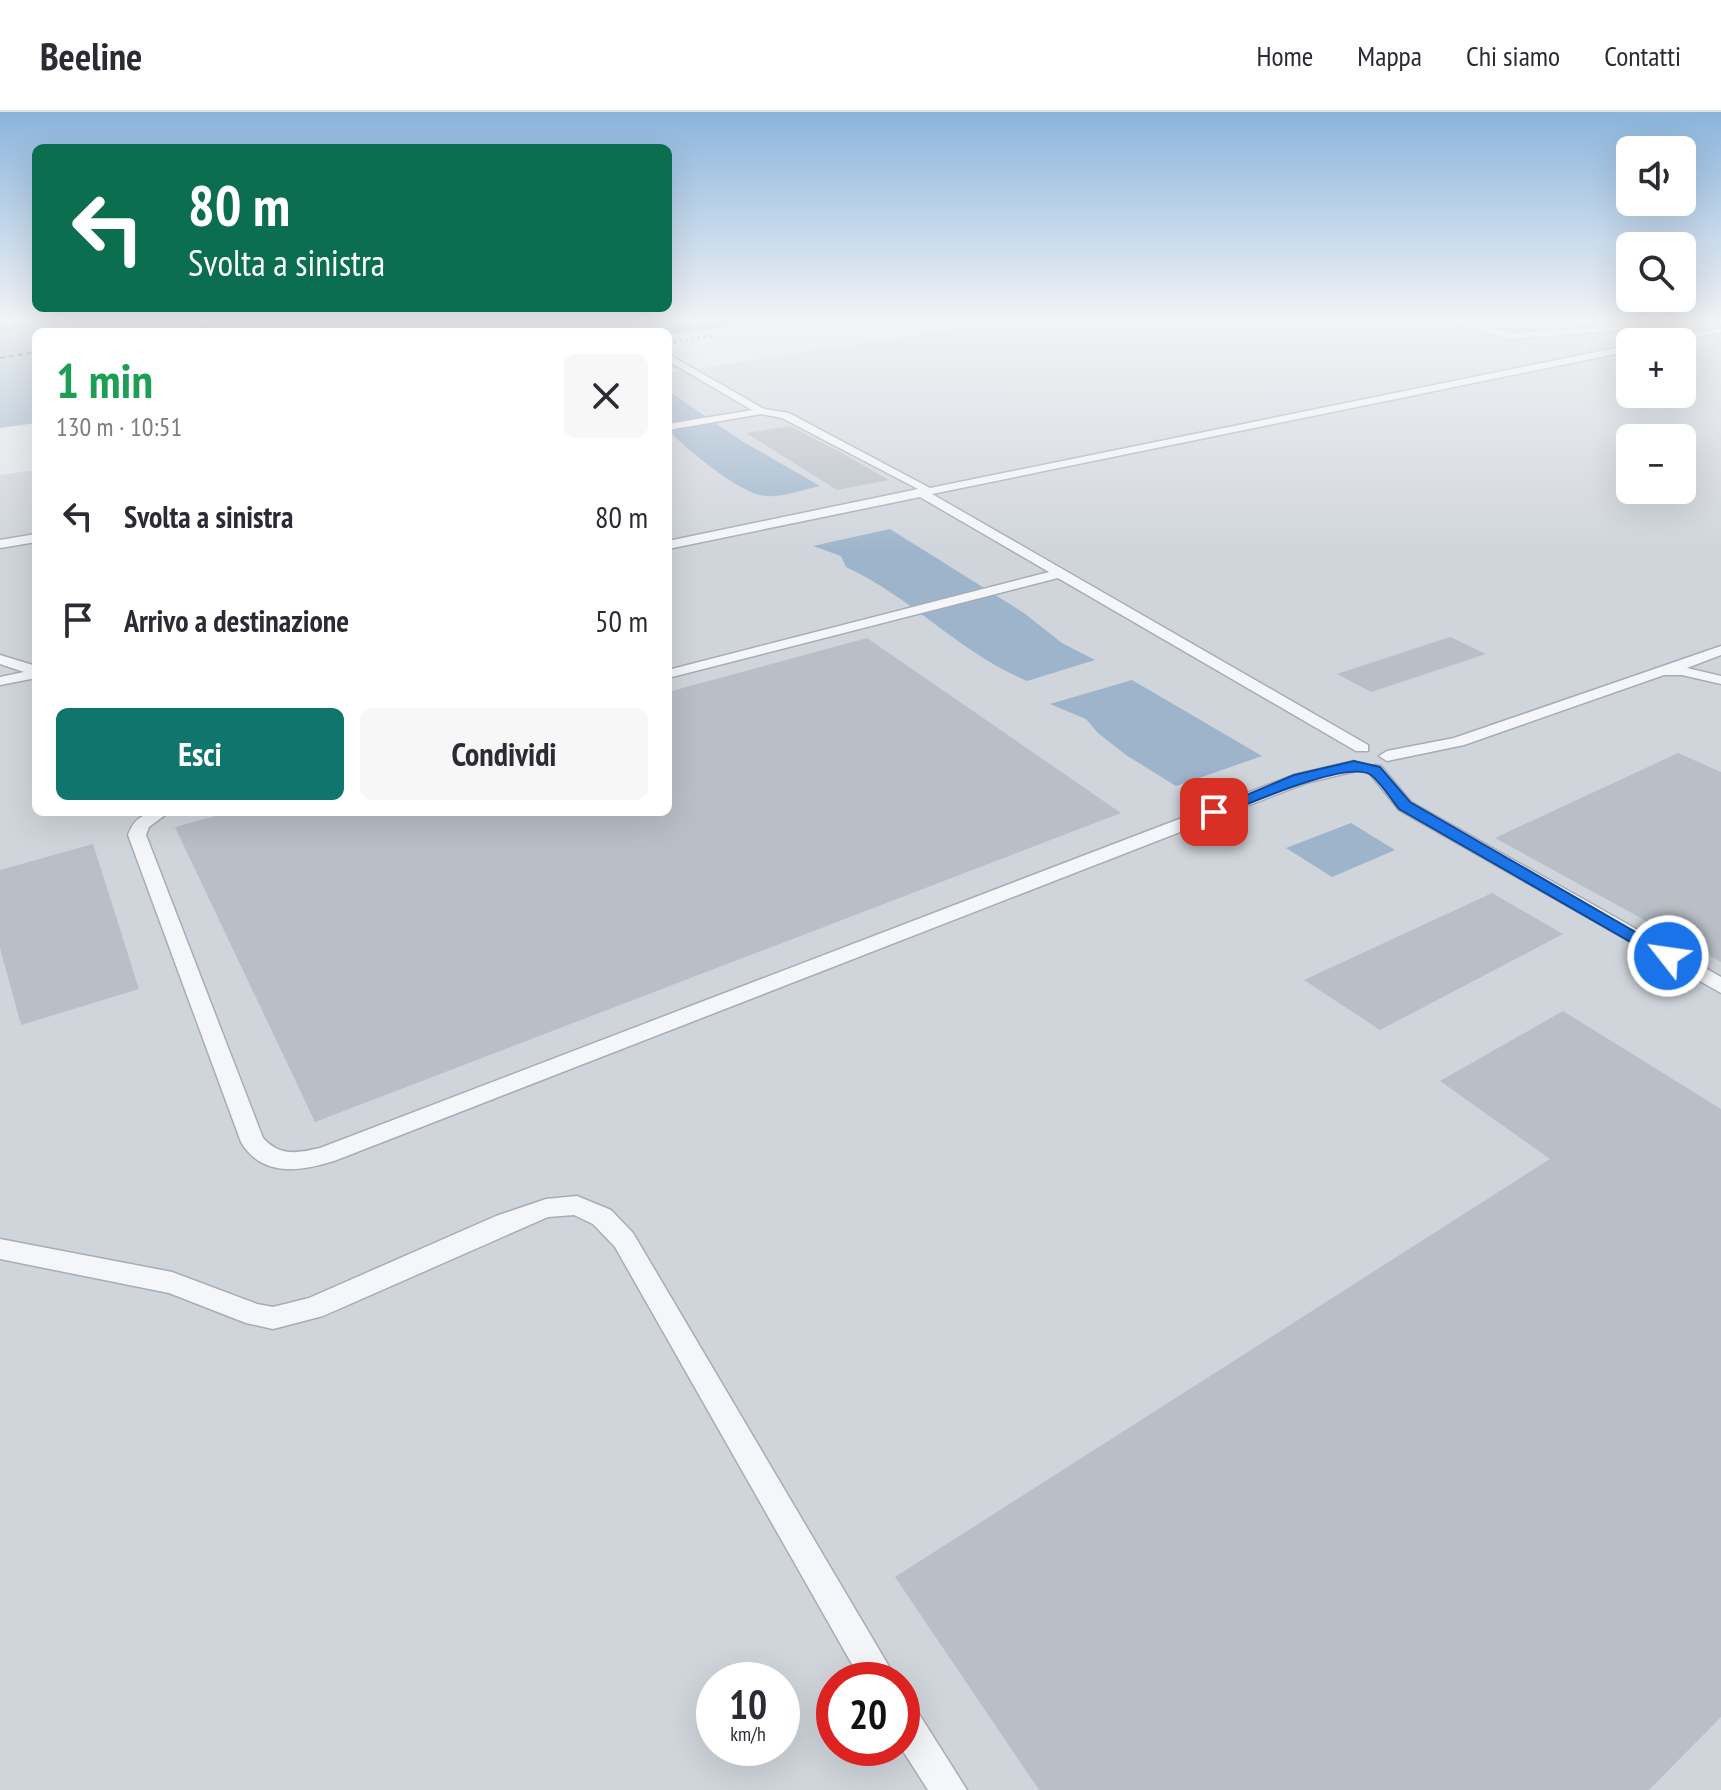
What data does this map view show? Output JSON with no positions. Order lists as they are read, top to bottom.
{
  "page": {
    "header": "Beeline",
    "nav": [
      "Home",
      "Mappa",
      "Chi siamo",
      "Contatti"
    ],
    "map_buttons": ["+", "−"],
    "turn": ["80 m", "Svolta a sinistra"],
    "heading": ["1 min", "130 m · 10:51"],
    "list": [
      {
        "name": "Svolta a sinistra",
        "value": "80 m"
      },
      {
        "name": "Arrivo a destinazione",
        "value": "50 m"
      }
    ],
    "buttons": ["Esci", "Condividi"],
    "speed": "10 km/h",
    "limit": "20"
  }
}
